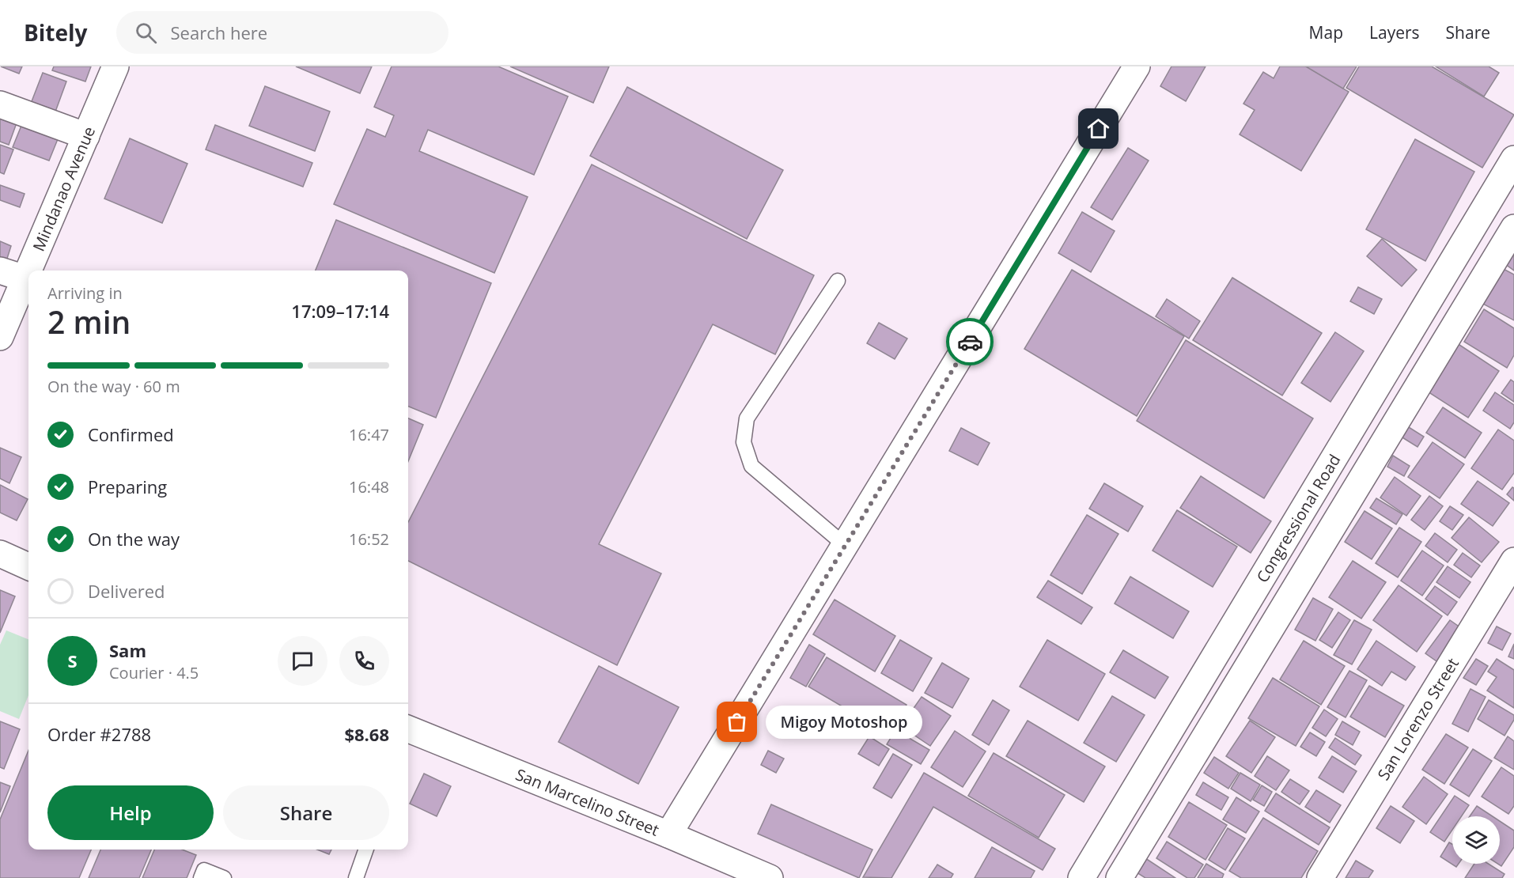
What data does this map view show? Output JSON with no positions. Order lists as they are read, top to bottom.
{
  "streets": {
    "street": [
      "Mindanao Avenue",
      "Congressional Road",
      "San Lorenzo Street",
      "San Marcelino Street"
    ]
  },
  "places": ["Migoy Motoshop"],
  "page": {
    "header": "Bitely",
    "search": "Search here",
    "nav": ["Map", "Layers", "Share"],
    "heading": ["2 min", "Arriving in", "17:09–17:14"],
    "panel": [
      "Sam",
      "Courier · 4.5",
      "Order #2788",
      "$8.68"
    ],
    "bar": "On the way · 60 m",
    "list": [
      ["Confirmed", "16:47"],
      ["Preparing", "16:48"],
      ["On the way", "16:52"],
      "Delivered"
    ],
    "round": "S",
    "bubble": "Migoy Motoshop",
    "buttons": ["Help", "Share"]
  }
}
